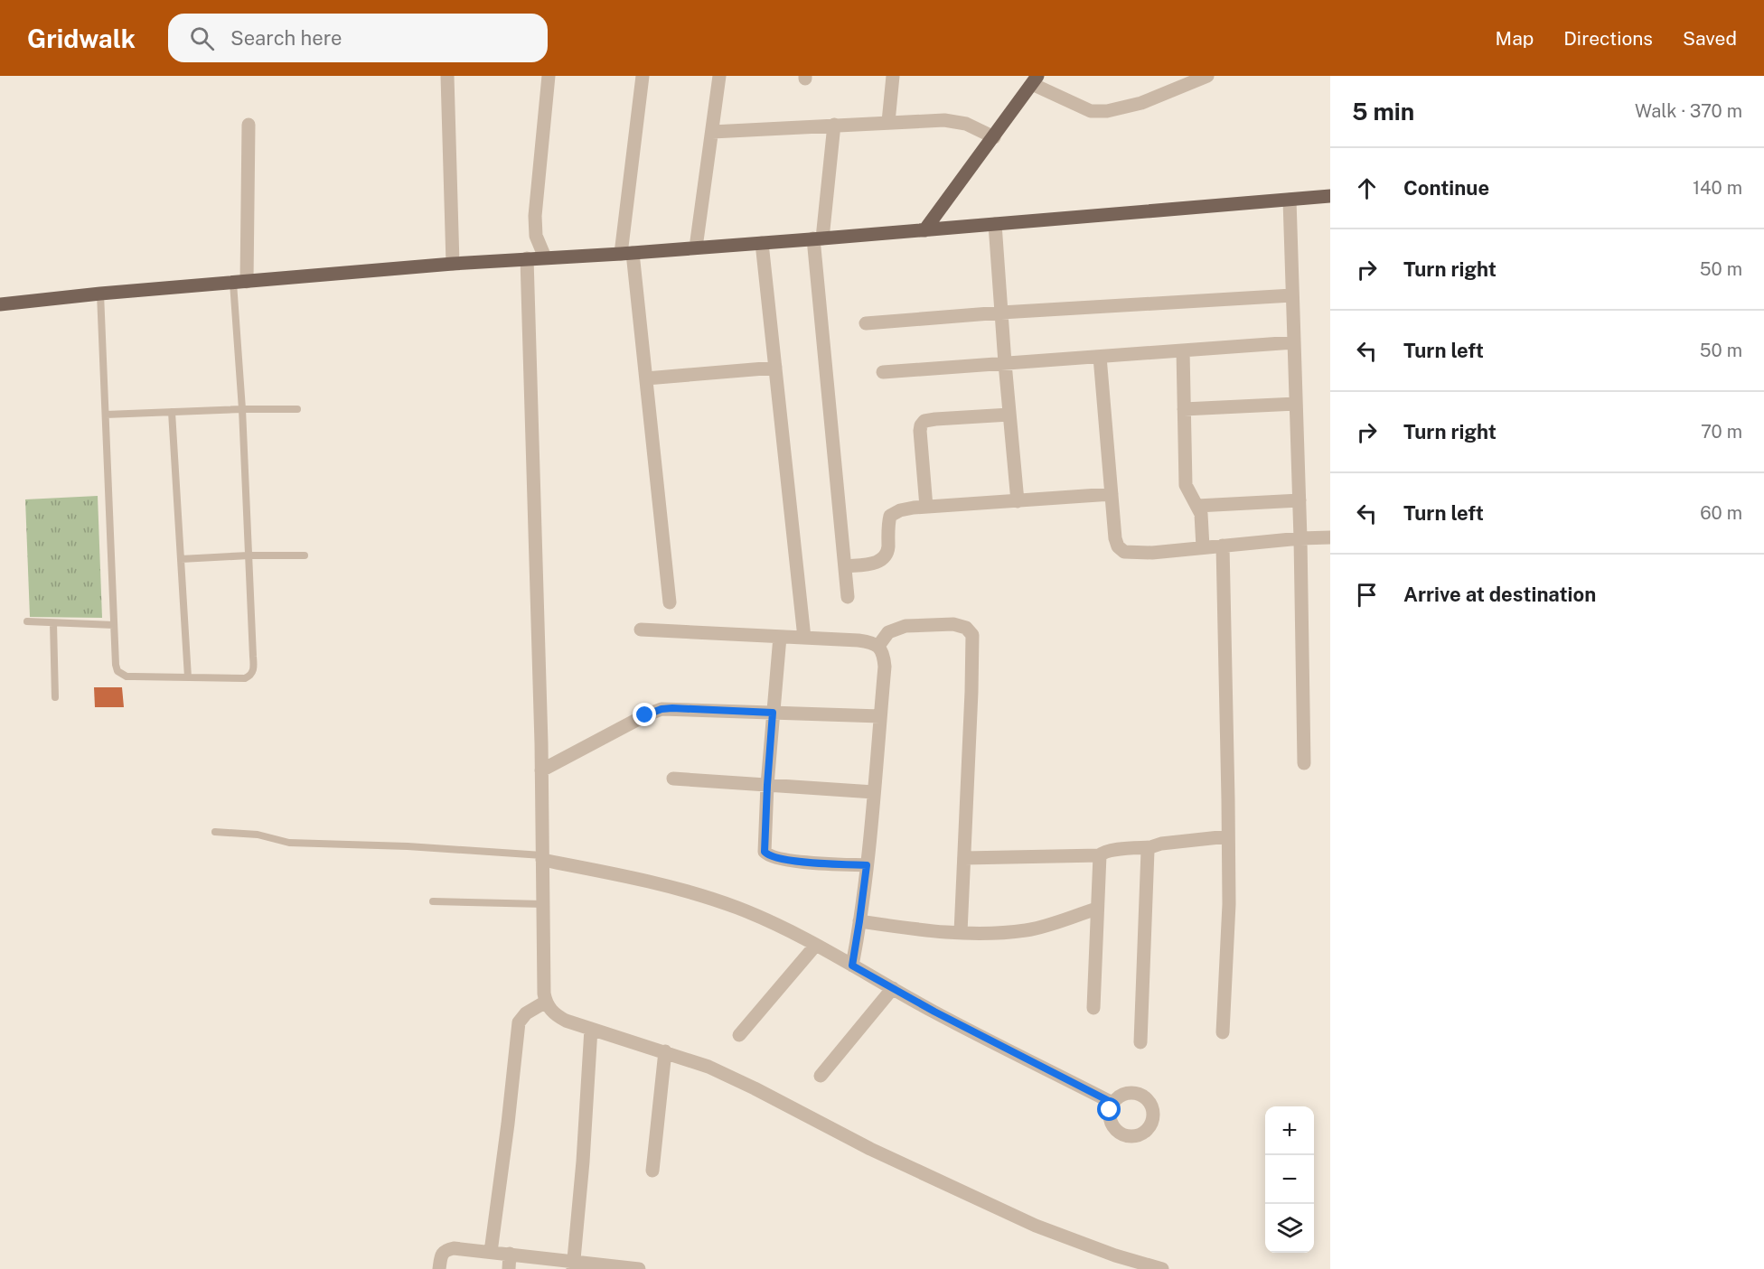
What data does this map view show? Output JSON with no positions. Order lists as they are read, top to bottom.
{
  "page": {
    "header": "Gridwalk",
    "search": "Search here",
    "nav": ["Map", "Directions", "Saved"],
    "heading": ["5 min", "Walk · 370 m"],
    "list": [
      ["Continue", "140 m"],
      ["Turn right", "50 m"],
      ["Turn left", "50 m"],
      ["Turn right", "70 m"],
      ["Turn left", "60 m"],
      "Arrive at destination"
    ],
    "map_buttons": ["+", "−"]
  }
}
